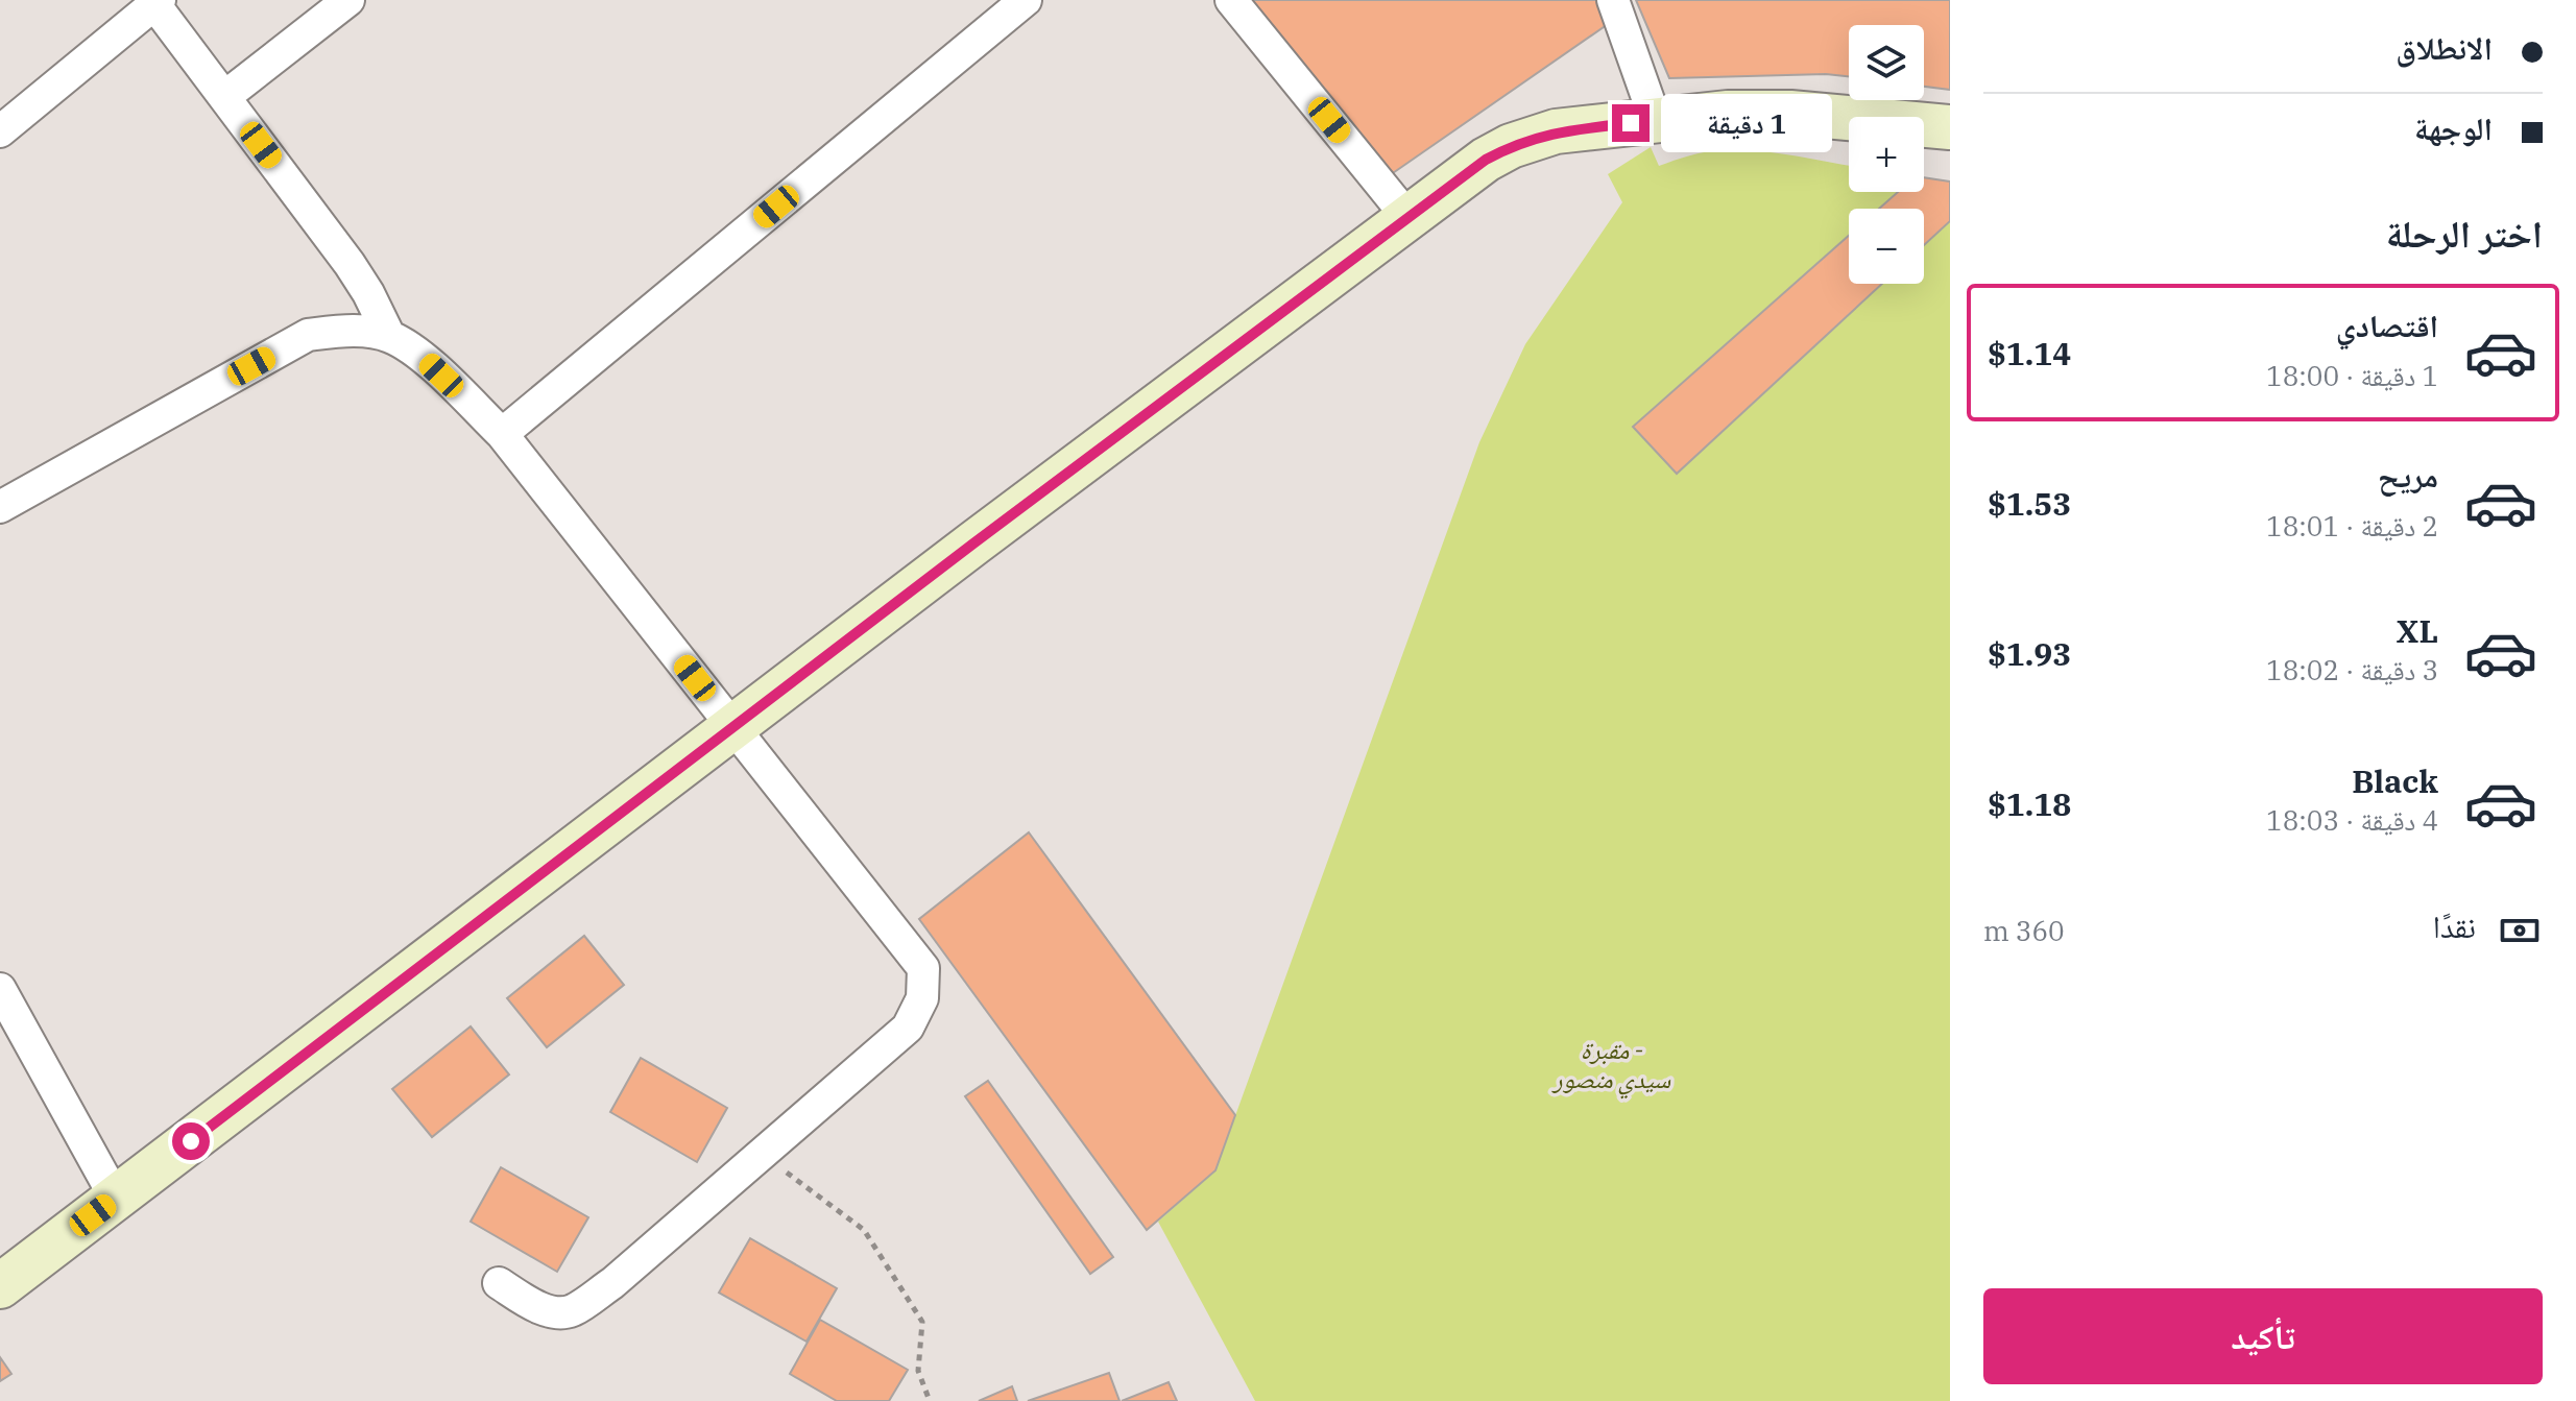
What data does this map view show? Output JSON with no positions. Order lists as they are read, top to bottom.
{
  "parks": ["مقبرة - سيدي منصور"],
  "page": {
    "banner": ["الانطلاق", "الوجهة"],
    "map_buttons": ["+", "−"],
    "bubble": "1 دقيقة",
    "heading": "اختر الرحلة",
    "list": [
      {
        "name": "اقتصادي",
        "note": "1 دقيقة · 18:00",
        "value": "$1.14"
      },
      {
        "name": "مريح",
        "note": "2 دقيقة · 18:01",
        "value": "$1.53"
      },
      {
        "name": "XL",
        "note": "3 دقيقة · 18:02",
        "value": "$1.93"
      },
      {
        "name": "Black",
        "note": "4 دقيقة · 18:03",
        "value": "$1.18"
      }
    ],
    "pay": ["نقدًا", "360 m"],
    "buttons": "تأكيد"
  }
}
